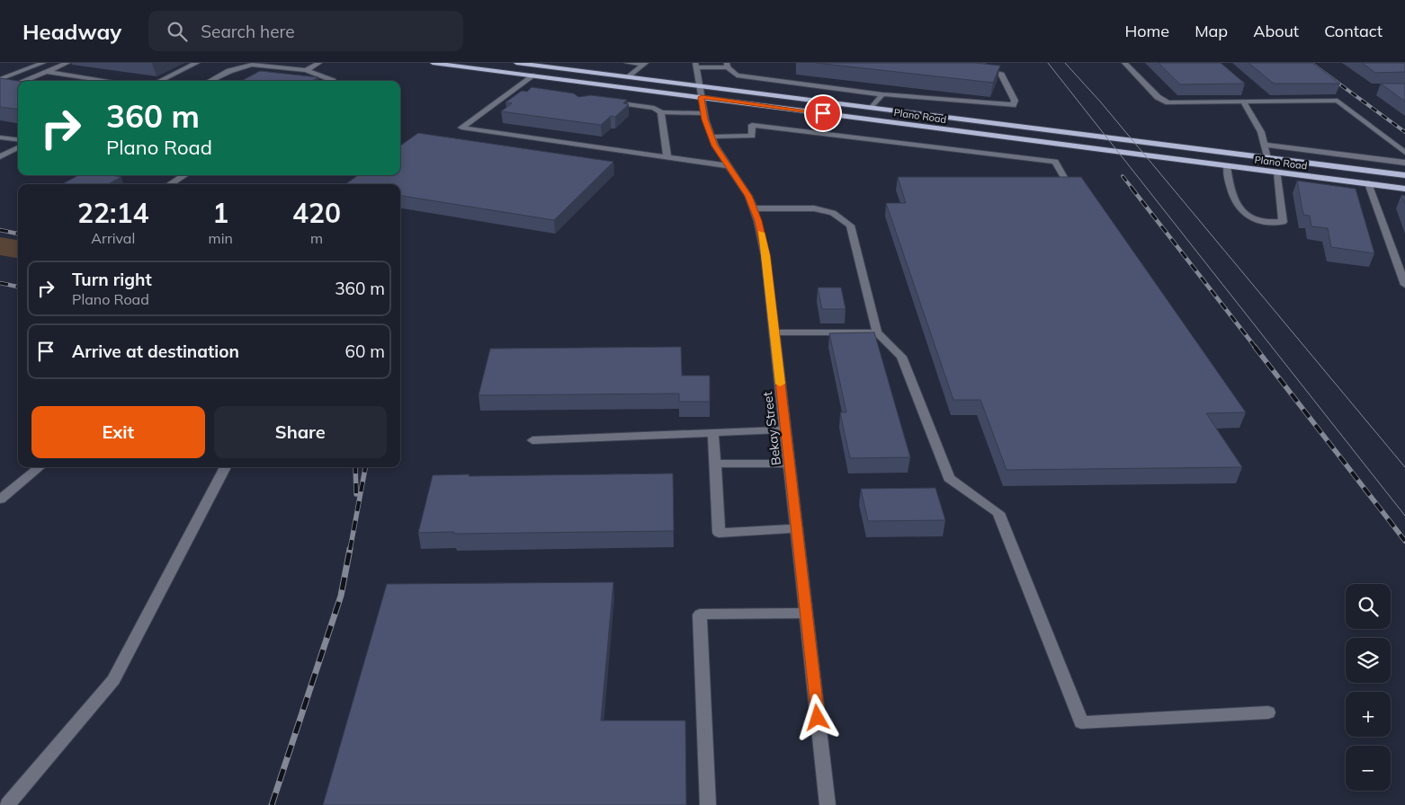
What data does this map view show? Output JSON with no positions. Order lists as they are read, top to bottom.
{
  "streets": {
    "main road": ["Plano Road"],
    "street": ["Bekay Street"]
  },
  "crossings": [
    ["Plano Road", "Bekay Street"]
  ],
  "page": {
    "header": "Headway",
    "search": "Search here",
    "nav": [
      "Home",
      "Map",
      "About",
      "Contact"
    ],
    "turn": ["360 m", "Plano Road"],
    "eta": [
      "22:14",
      "Arrival",
      "1",
      "min",
      "420",
      "m"
    ],
    "list": [
      {
        "name": "Turn right",
        "note": "Plano Road",
        "value": "360 m"
      },
      {
        "name": "Arrive at destination",
        "value": "60 m"
      }
    ],
    "buttons": ["Exit", "Share"],
    "map_buttons": ["+", "−"]
  }
}
